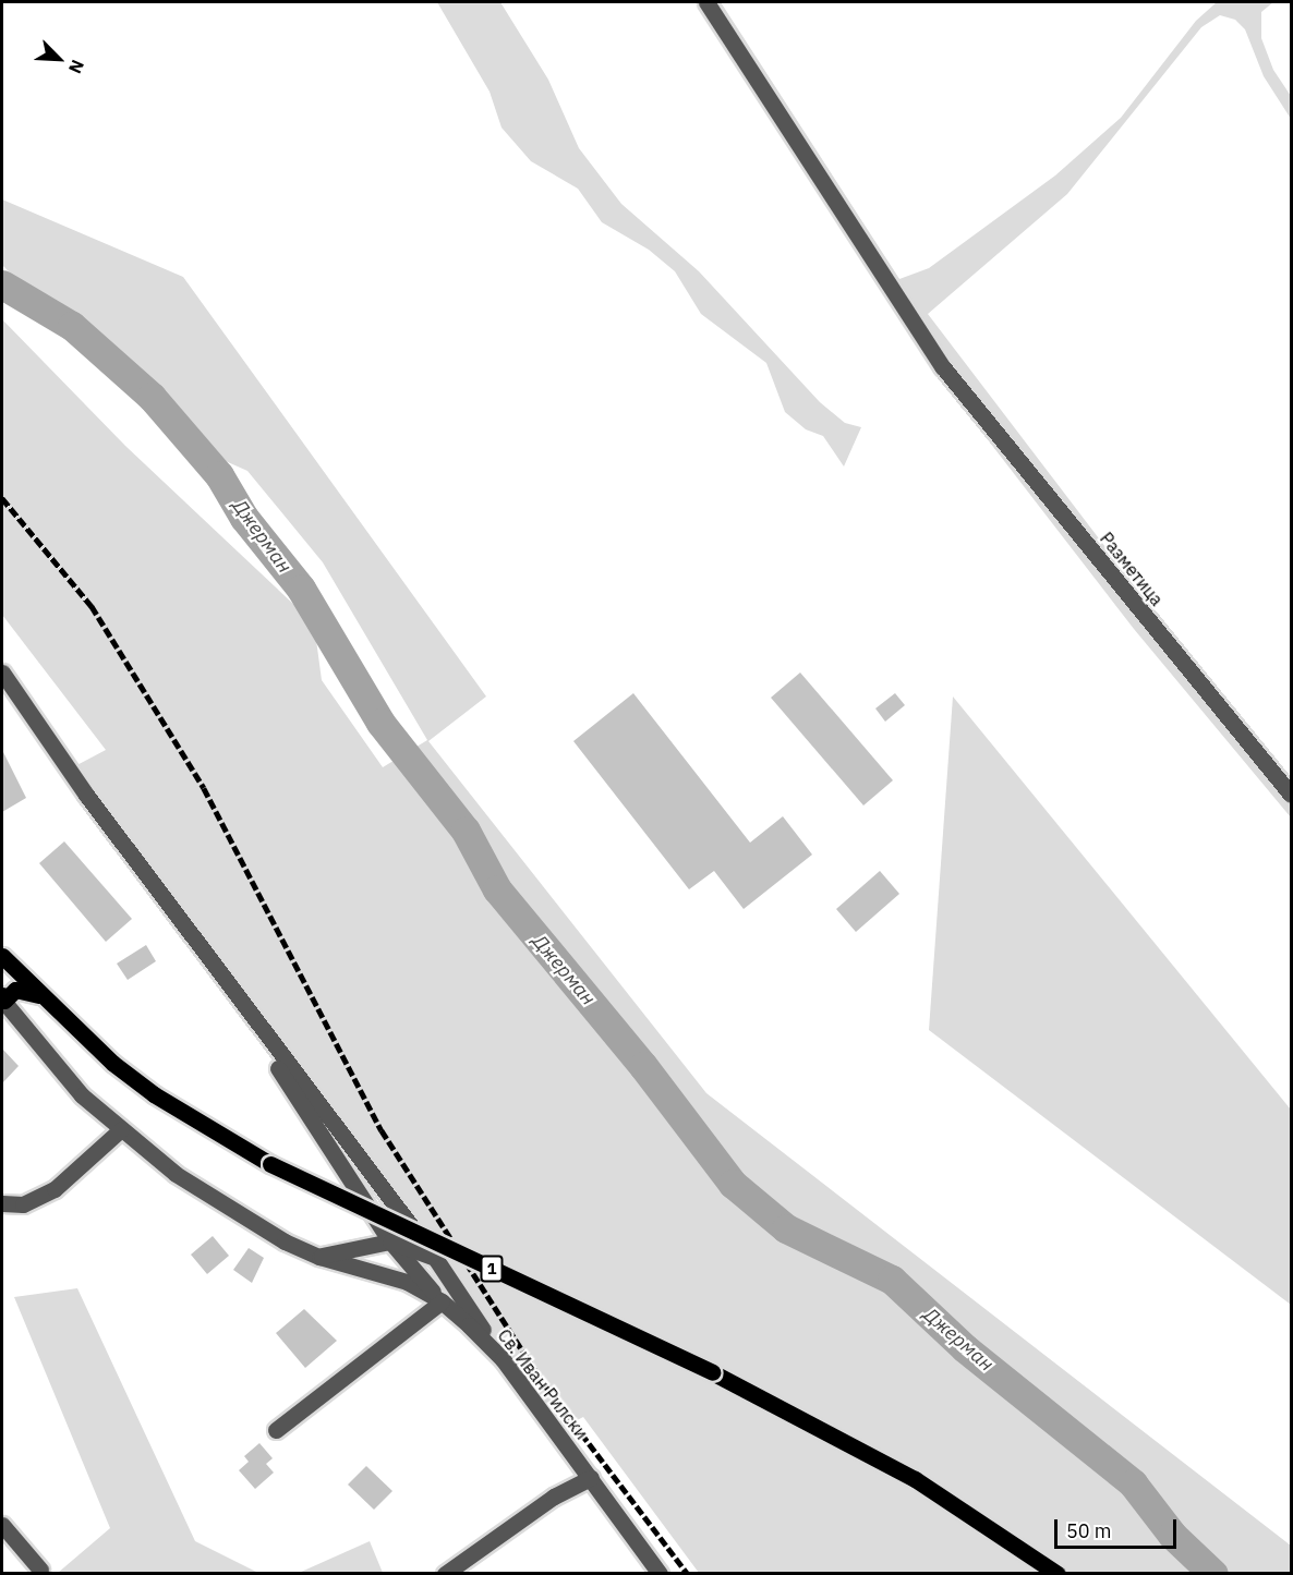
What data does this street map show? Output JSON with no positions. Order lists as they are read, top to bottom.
{
  "streets": {
    "main road": ["1"],
    "street": ["Разметица", "Св. Иван Рилски"]
  },
  "water": ["Джерман"],
  "scale_bar": "50 m",
  "north": "bottom right"
}
